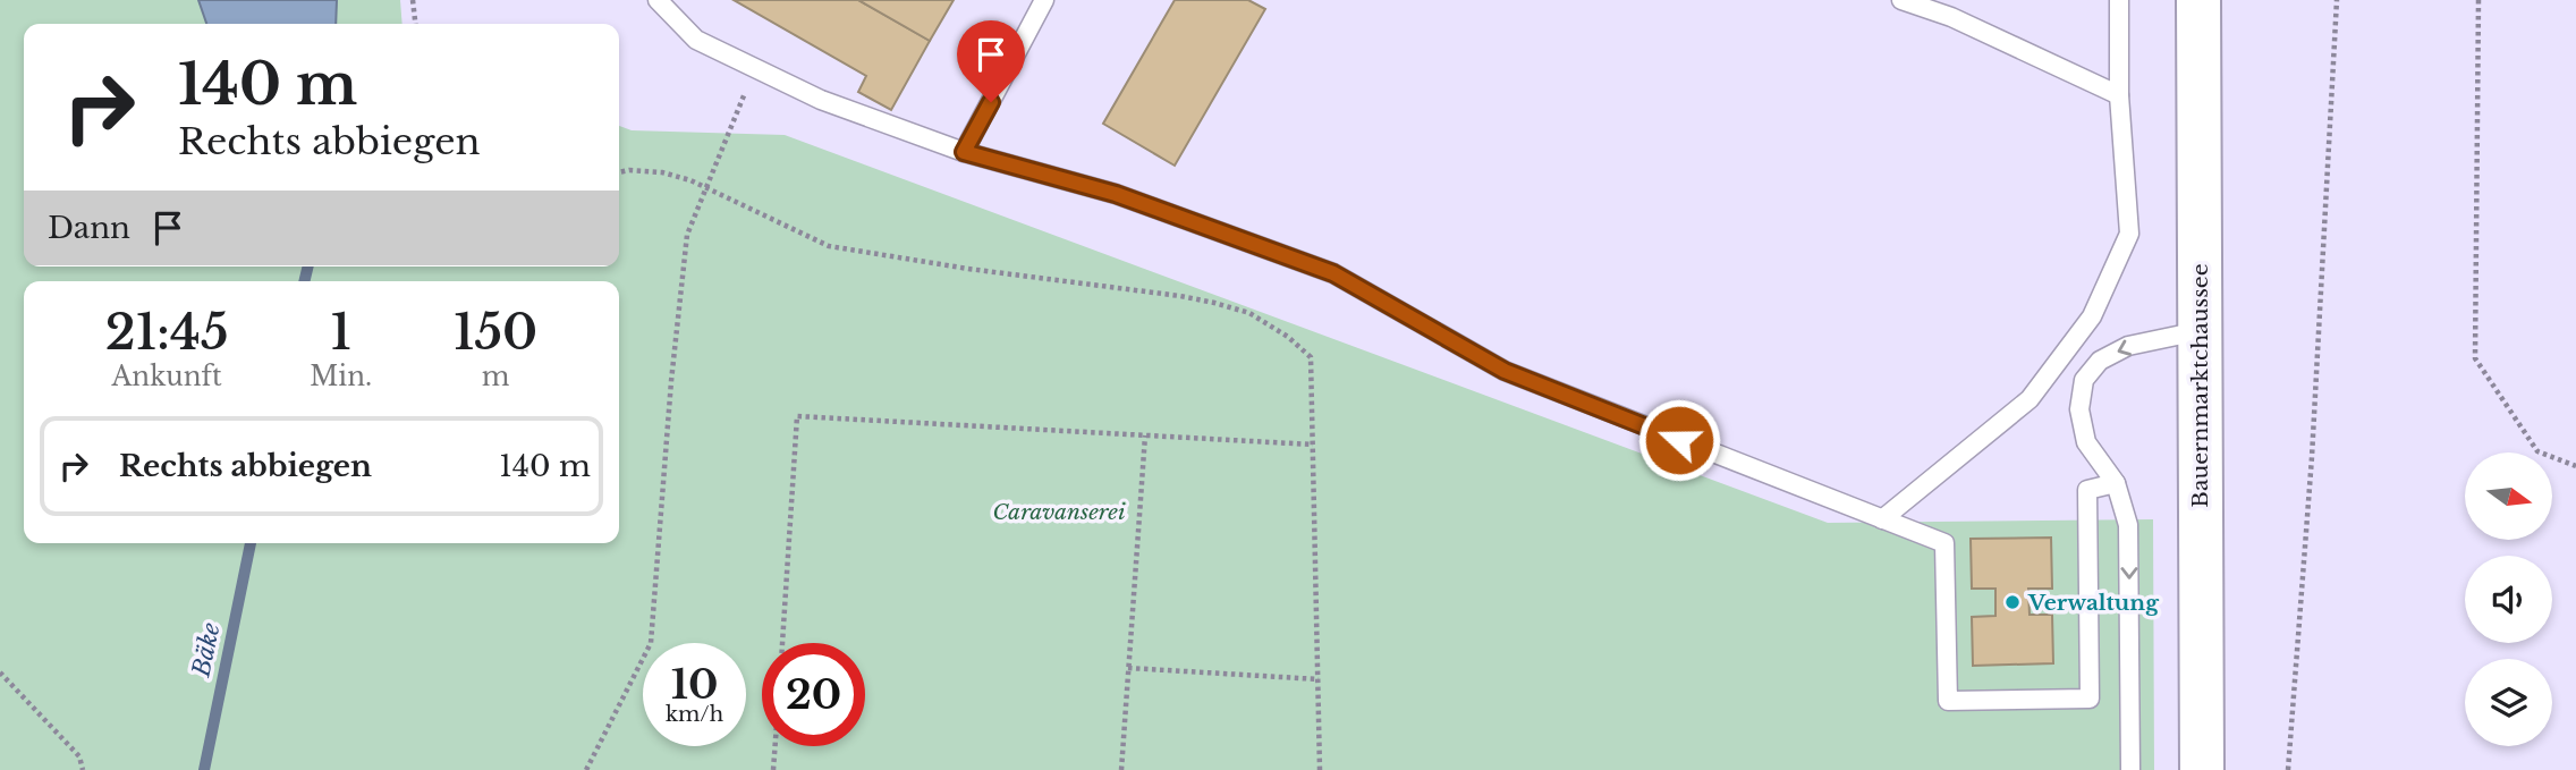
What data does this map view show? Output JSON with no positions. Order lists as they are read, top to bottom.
{
  "streets": {
    "main road": ["Bauernmarktchaussee"]
  },
  "water": ["Bäke"],
  "parks": ["Caravanserei"],
  "places": ["Verwaltung"],
  "north": "right",
  "page": {
    "turn": ["140 m", "Rechts abbiegen"],
    "then": "Dann",
    "eta": [
      "21:45",
      "Ankunft",
      "1",
      "Min.",
      "150",
      "m"
    ],
    "list": [
      {
        "name": "Rechts abbiegen",
        "value": "140 m"
      }
    ],
    "speed": "10 km/h",
    "limit": "20"
  }
}
